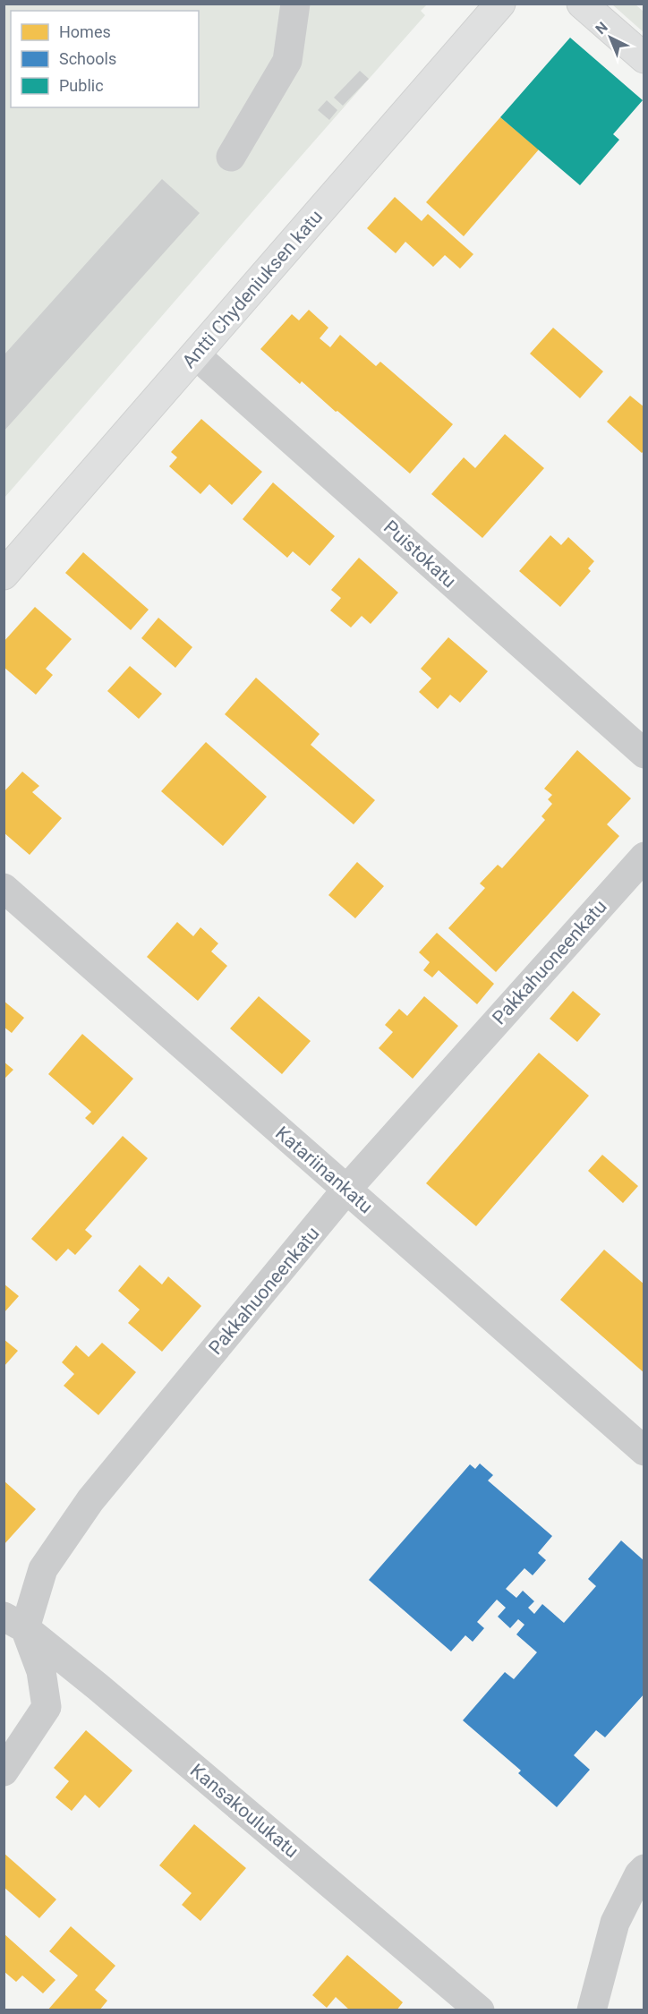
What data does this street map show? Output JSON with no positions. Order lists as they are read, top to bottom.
{
  "streets": {
    "main road": ["Antti Chydeniuksen katu"],
    "street": [
      "Puistokatu",
      "Pakkahuoneenkatu",
      "Katariinankatu",
      "Kansakoulukatu"
    ]
  },
  "crossings": [
    ["Antti Chydeniuksen katu", "Puistokatu"],
    ["Pakkahuoneenkatu", "Katariinankatu"],
    ["Pakkahuoneenkatu", "Kansakoulukatu"]
  ],
  "legend": ["Homes", "Schools", "Public"],
  "north": "top left"
}
